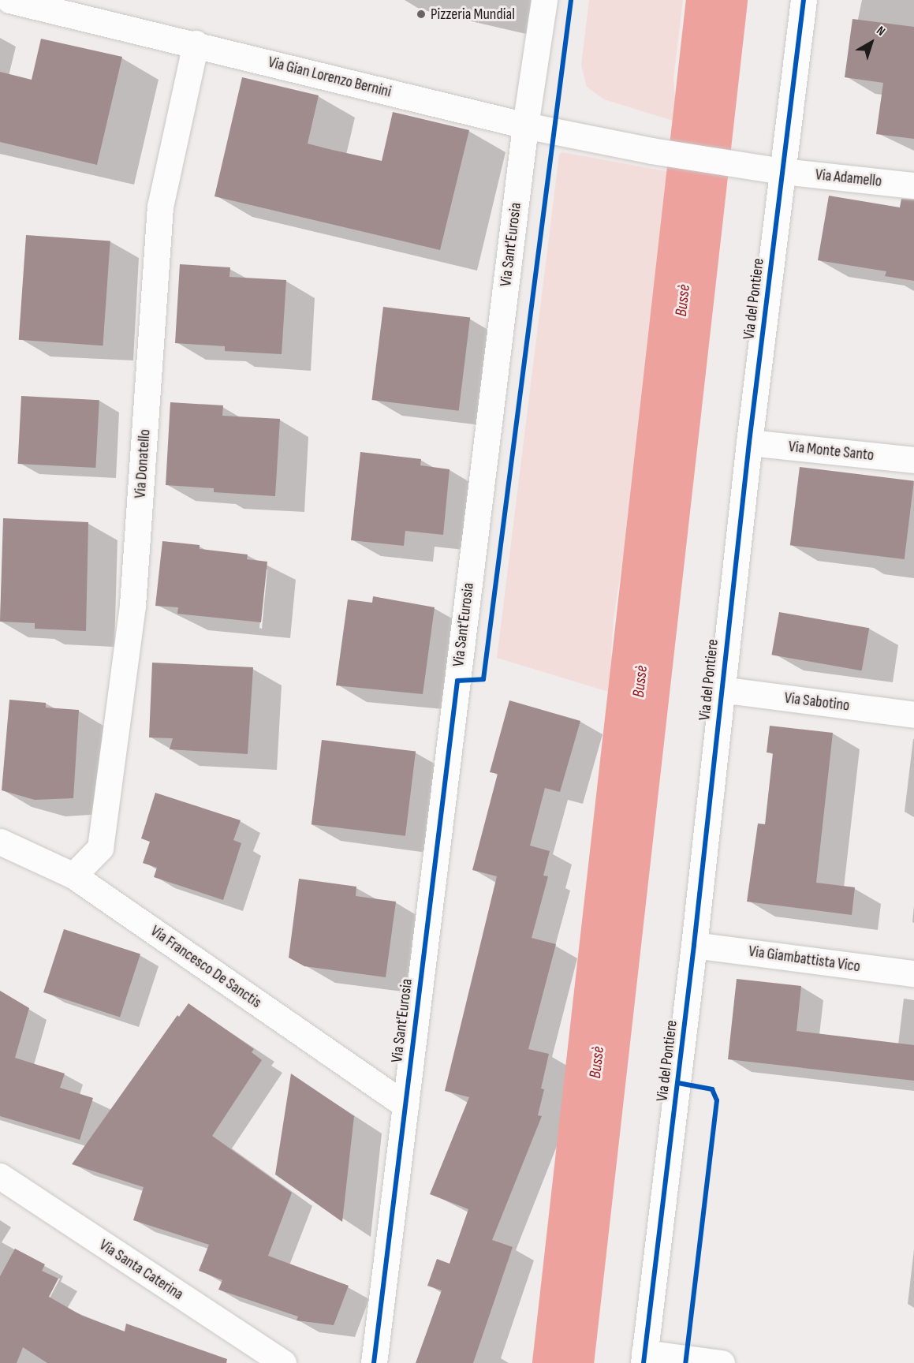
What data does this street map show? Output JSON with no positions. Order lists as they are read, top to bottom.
{
  "streets": {
    "street": [
      "Via Gian Lorenzo Bernini",
      "Via Adamello",
      "Via Sant'Eurosia",
      "Via del Pontiere",
      "Via Monte Santo",
      "Via Donatello",
      "Via Sabotino",
      "Via Giambattista Vico",
      "Via Francesco De Sanctis",
      "Via Santa Caterina"
    ]
  },
  "crossings": [
    ["Via Gian Lorenzo Bernini", "Via Adamello"],
    ["Via Gian Lorenzo Bernini", "Via Sant'Eurosia"],
    ["Via Gian Lorenzo Bernini", "Via Donatello"],
    ["Via Adamello", "Via del Pontiere"],
    ["Via Sant'Eurosia", "Via Francesco De Sanctis"],
    ["Via del Pontiere", "Via Monte Santo"],
    ["Via del Pontiere", "Via Sabotino"],
    ["Via del Pontiere", "Via Giambattista Vico"],
    ["Via Donatello", "Via Francesco De Sanctis"]
  ],
  "water": ["Bussè"],
  "places": ["Pizzeria Mundial"],
  "north": "top right"
}
